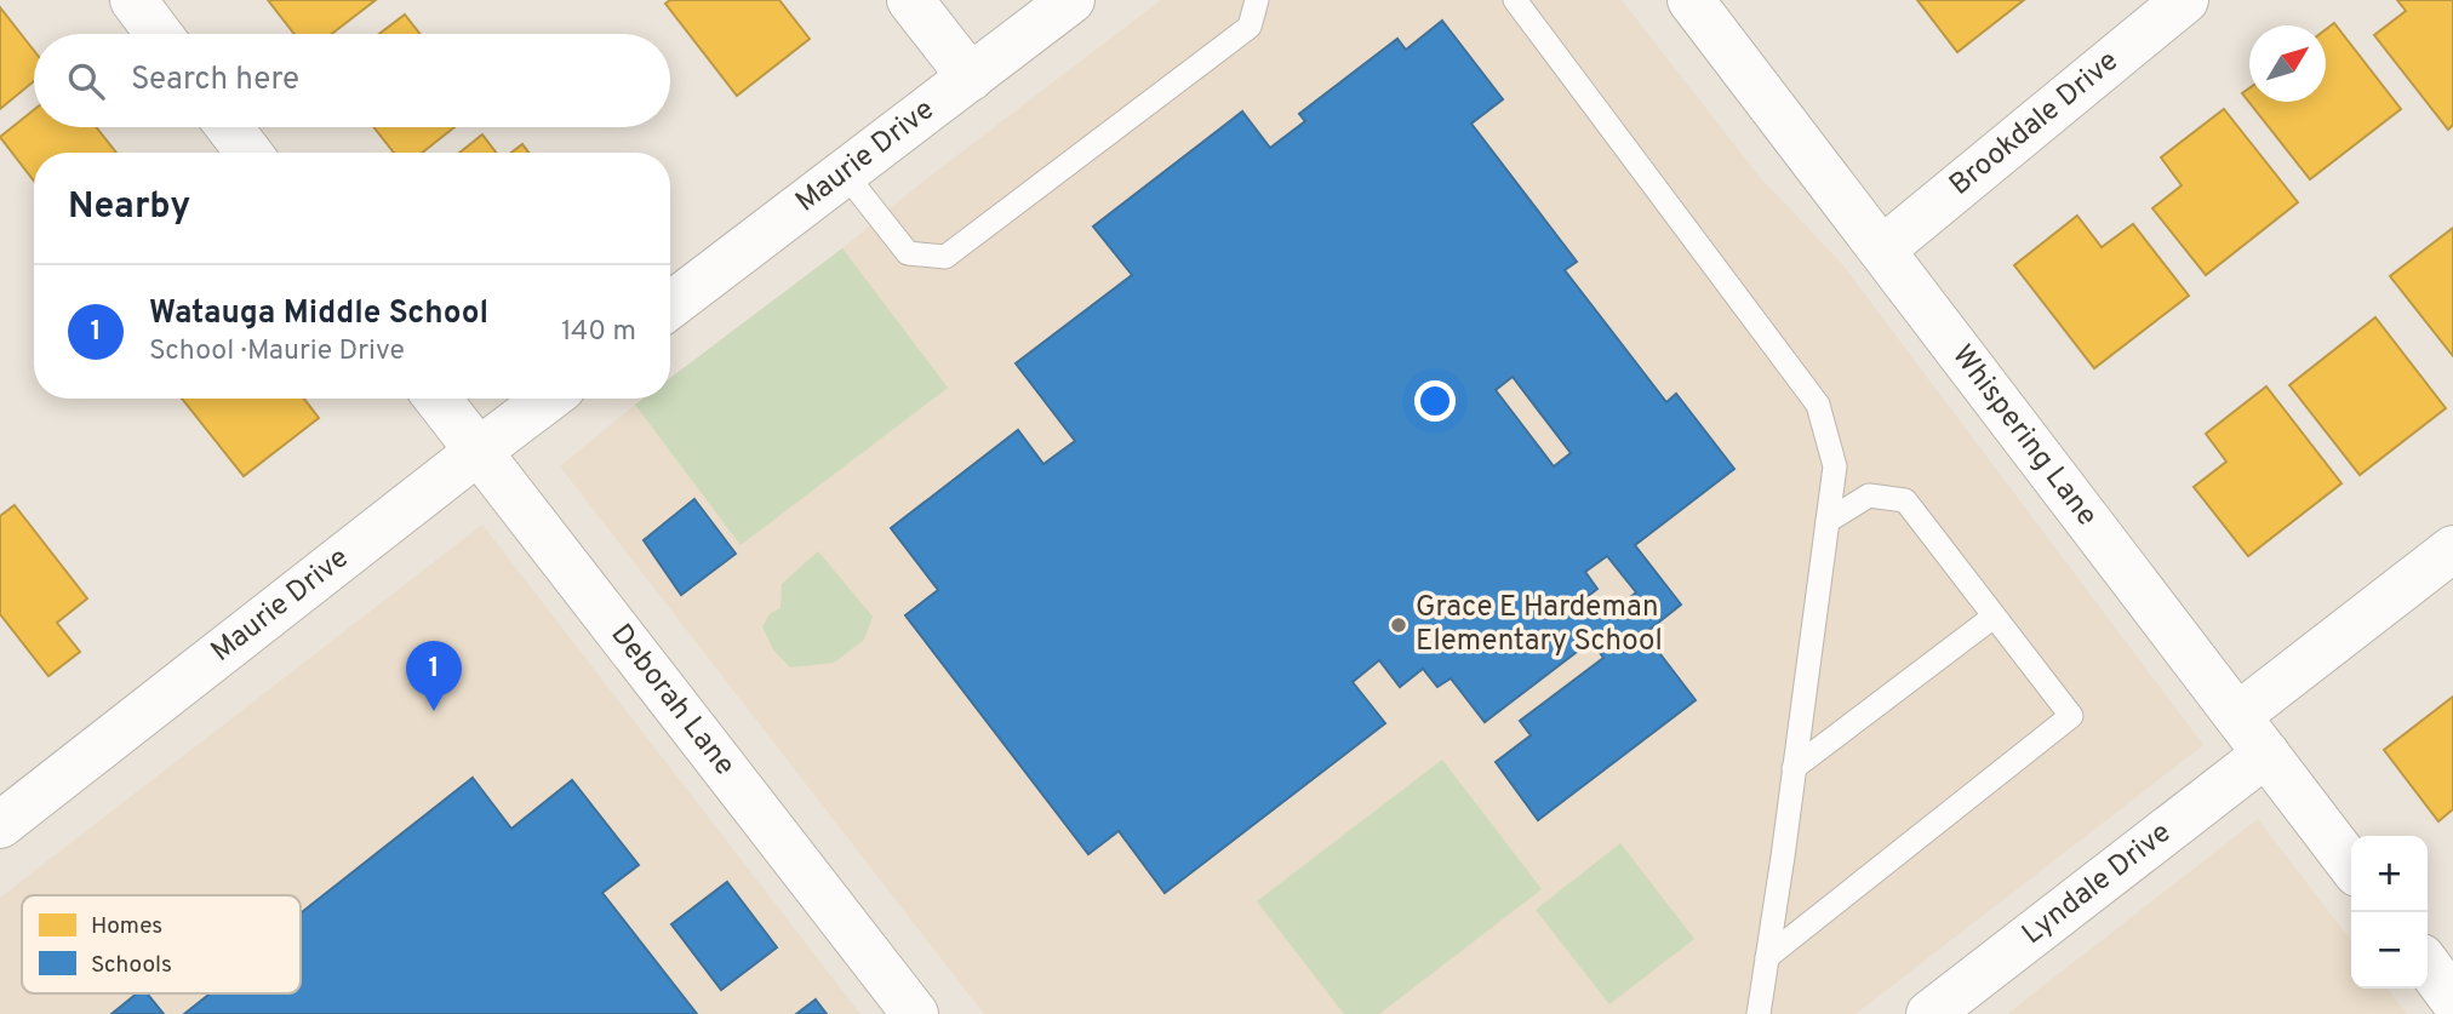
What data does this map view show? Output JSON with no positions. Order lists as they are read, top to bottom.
{
  "streets": {
    "street": [
      "Brookdale Drive",
      "Maurie Drive",
      "Whispering Lane",
      "Deborah Lane",
      "Lyndale Drive"
    ]
  },
  "crossings": [
    ["Brookdale Drive", "Whispering Lane"],
    ["Maurie Drive", "Deborah Lane"],
    ["Whispering Lane", "Lyndale Drive"]
  ],
  "places": ["Grace E Hardeman Elementary School"],
  "legend": ["Homes", "Schools"],
  "north": "top right",
  "page": {
    "search": "Search here",
    "heading": "Nearby",
    "list": [
      {
        "mark": "1",
        "name": "Watauga Middle School",
        "note": "School · Maurie Drive",
        "value": "140 m"
      }
    ],
    "pins": "1",
    "map_buttons": ["+", "−"]
  }
}
